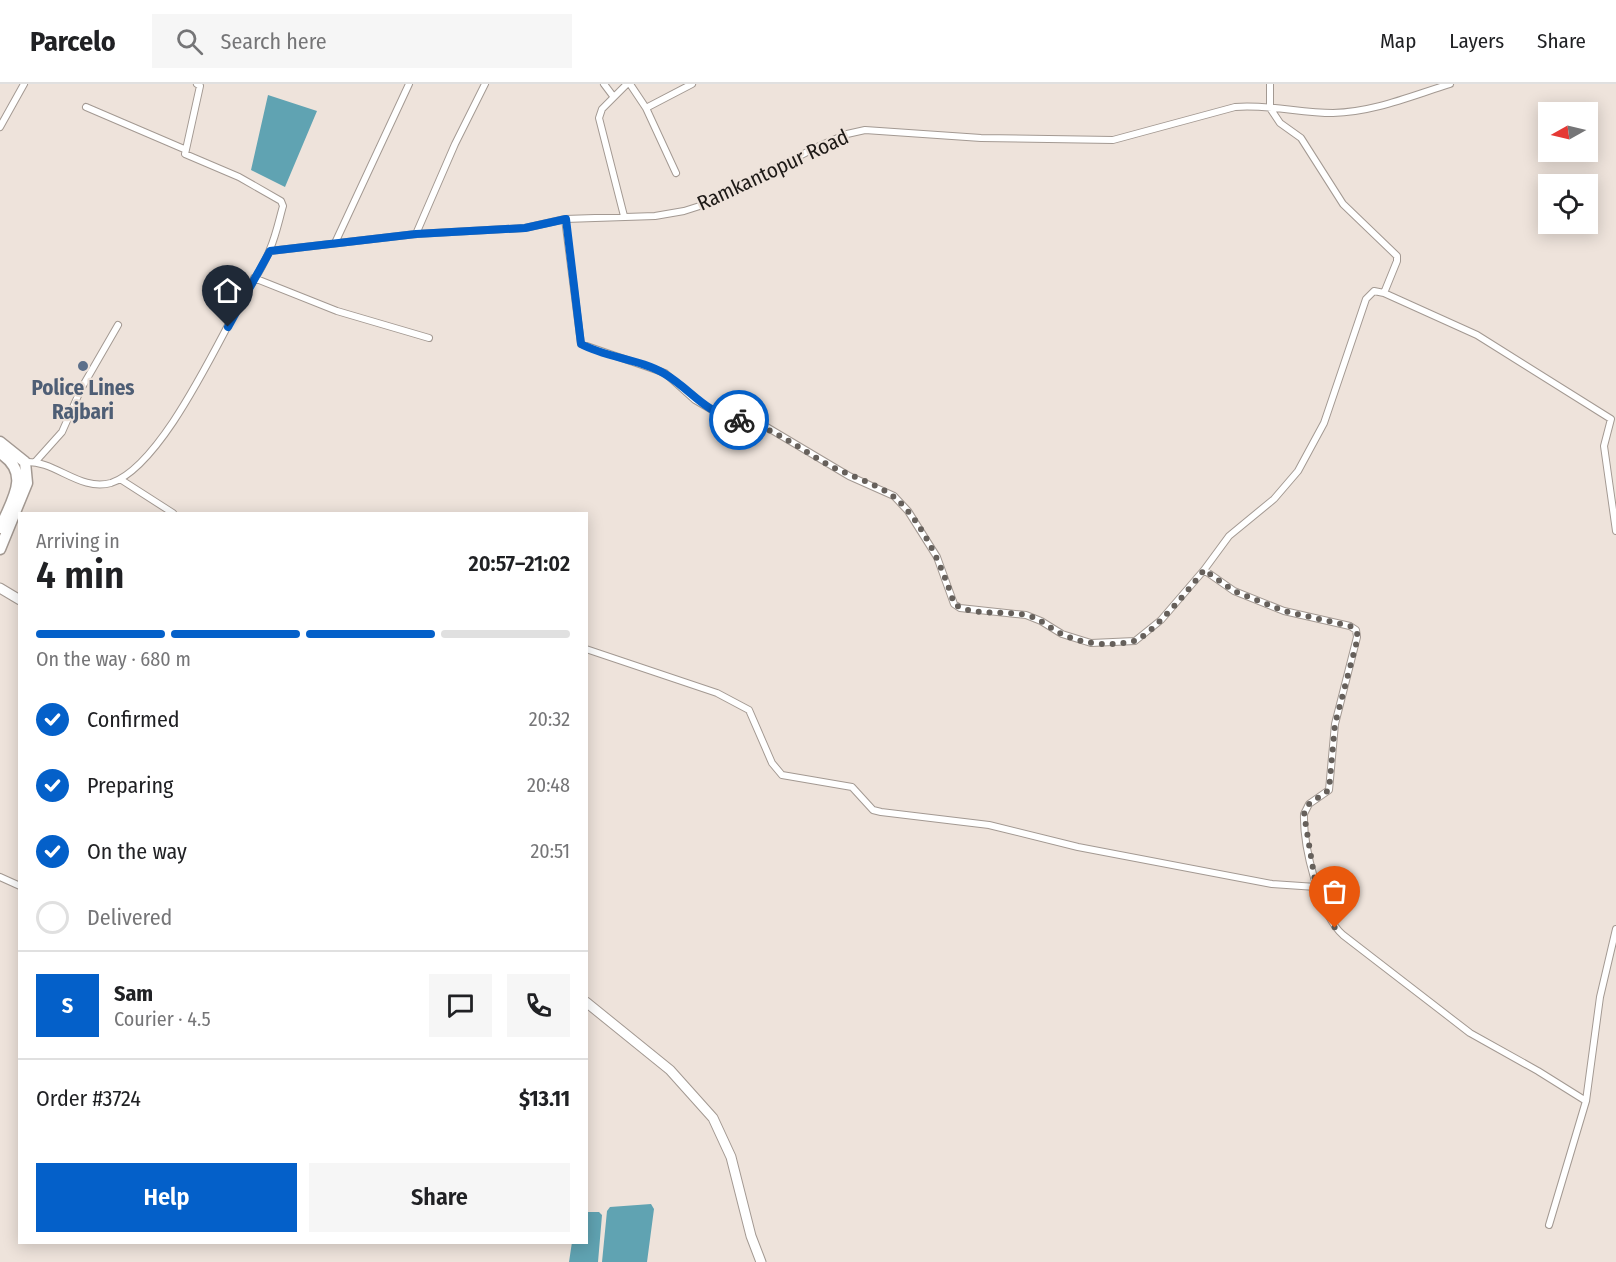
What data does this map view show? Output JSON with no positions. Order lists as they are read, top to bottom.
{
  "streets": {
    "street": ["Ramkantopur Road"]
  },
  "places": ["Police Lines Rajbari"],
  "north": "left",
  "page": {
    "header": "Parcelo",
    "search": "Search here",
    "nav": ["Map", "Layers", "Share"],
    "heading": ["4 min", "Arriving in", "20:57–21:02"],
    "panel": [
      "Sam",
      "Courier · 4.5",
      "Order #3724",
      "$13.11"
    ],
    "bar": "On the way · 680 m",
    "list": [
      ["Confirmed", "20:32"],
      ["Preparing", "20:48"],
      ["On the way", "20:51"],
      "Delivered"
    ],
    "round": "S",
    "buttons": ["Help", "Share"]
  }
}
